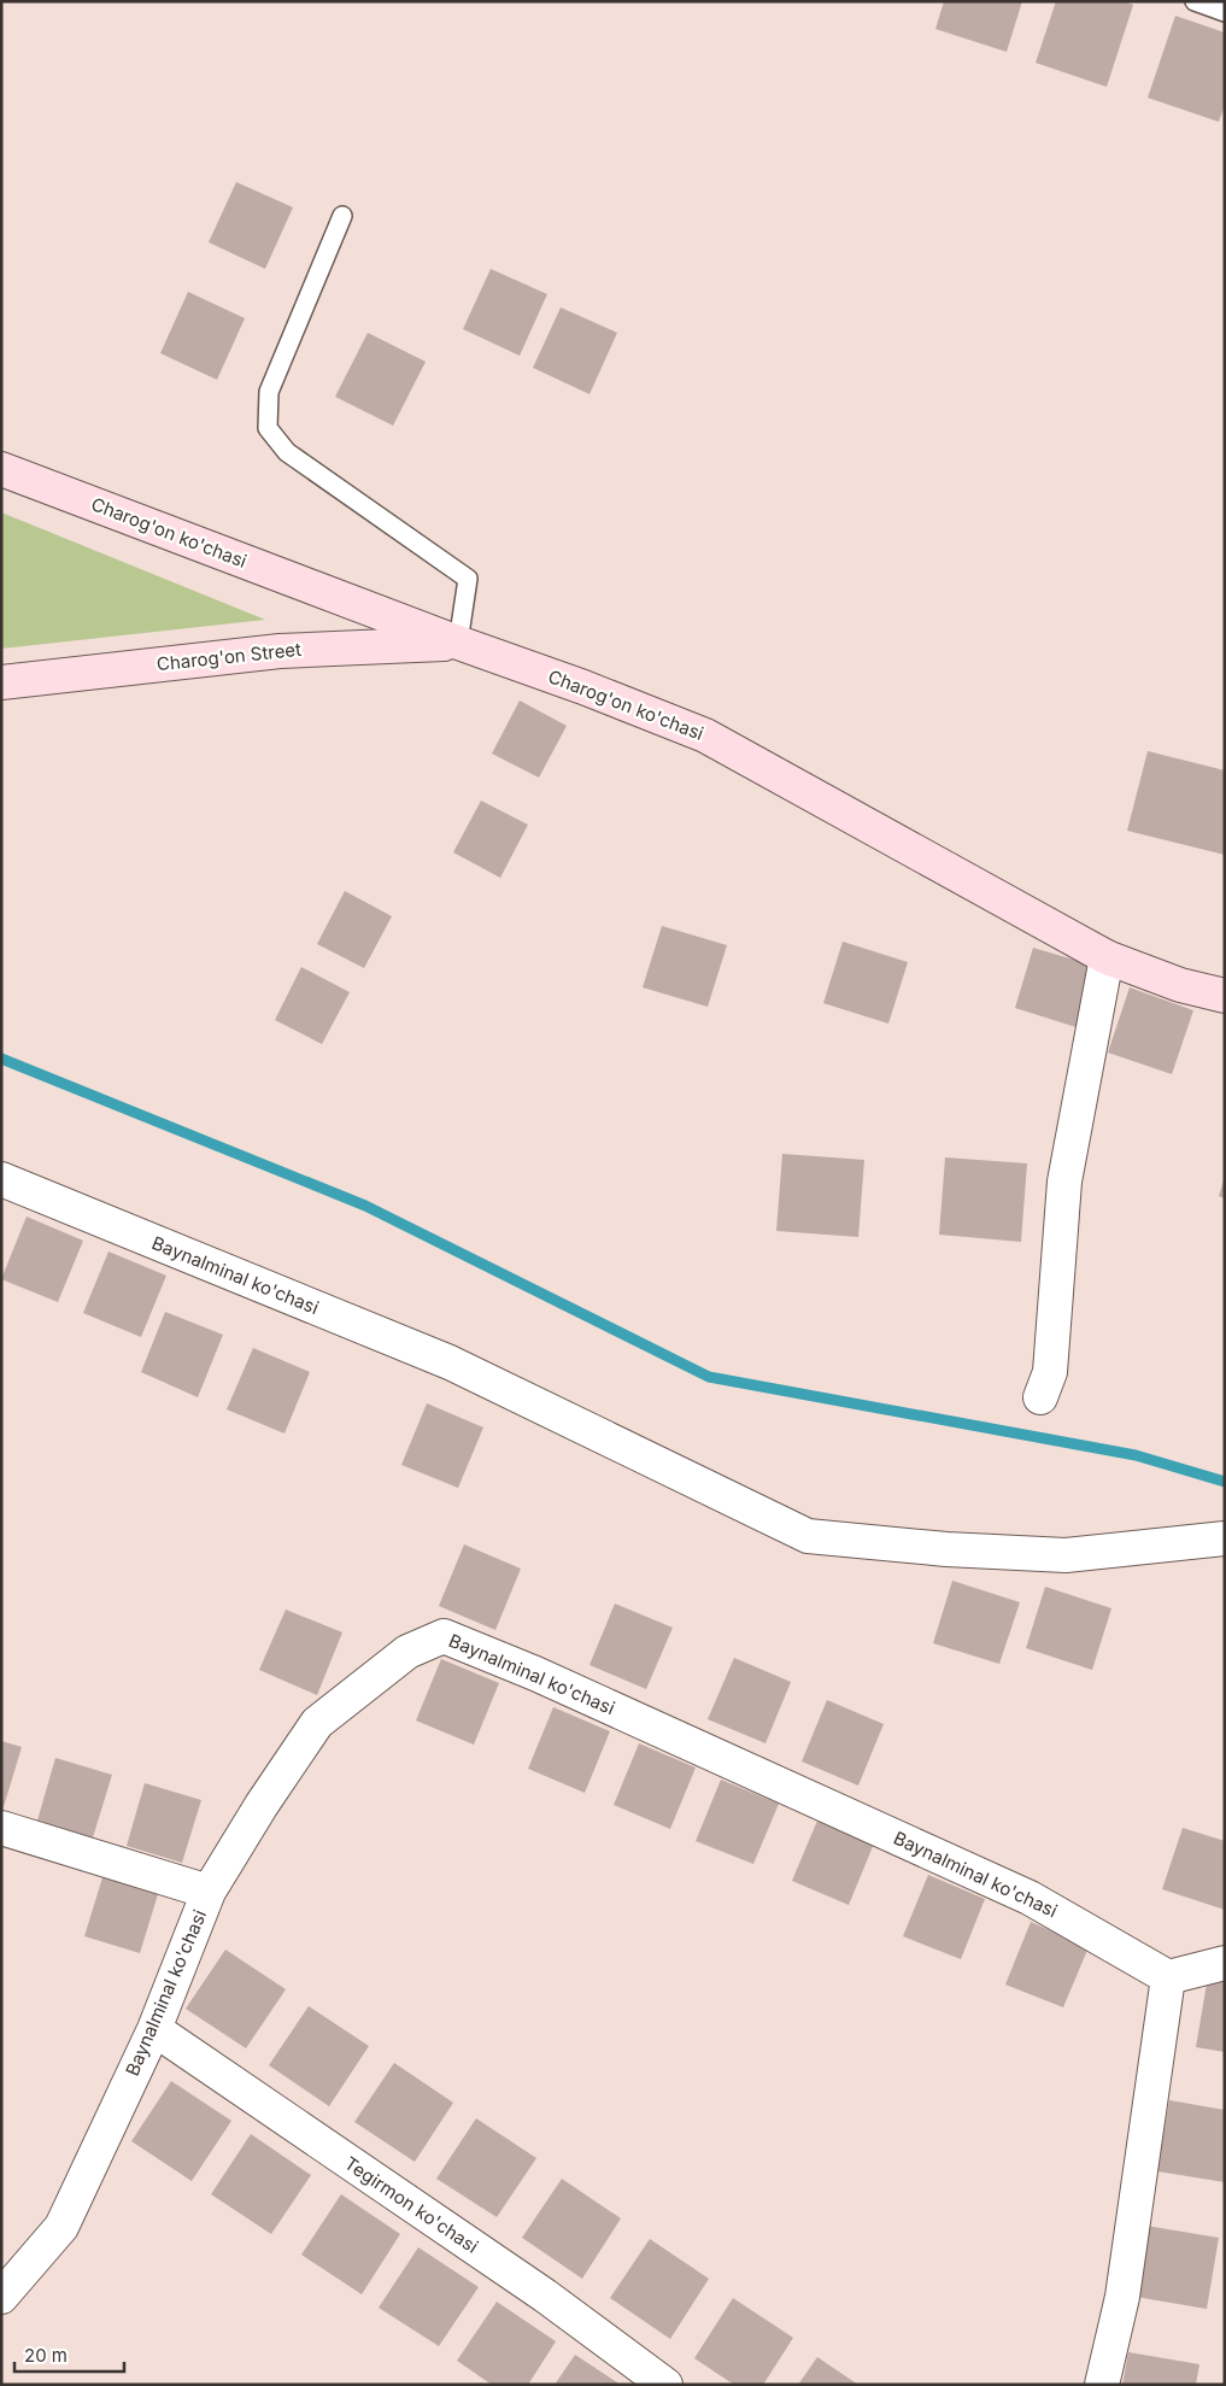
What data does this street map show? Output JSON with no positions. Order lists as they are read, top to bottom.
{
  "streets": {
    "main road": ["Charog'on ko'chasi", "Charog'on Street"],
    "street": ["Baynalminal ko'chasi", "Tegirmon ko'chasi"]
  },
  "crossings": [
    ["Charog'on ko'chasi", "Charog'on Street"],
    ["Baynalminal ko'chasi", "Tegirmon ko'chasi"]
  ],
  "scale_bar": "20 m"
}
